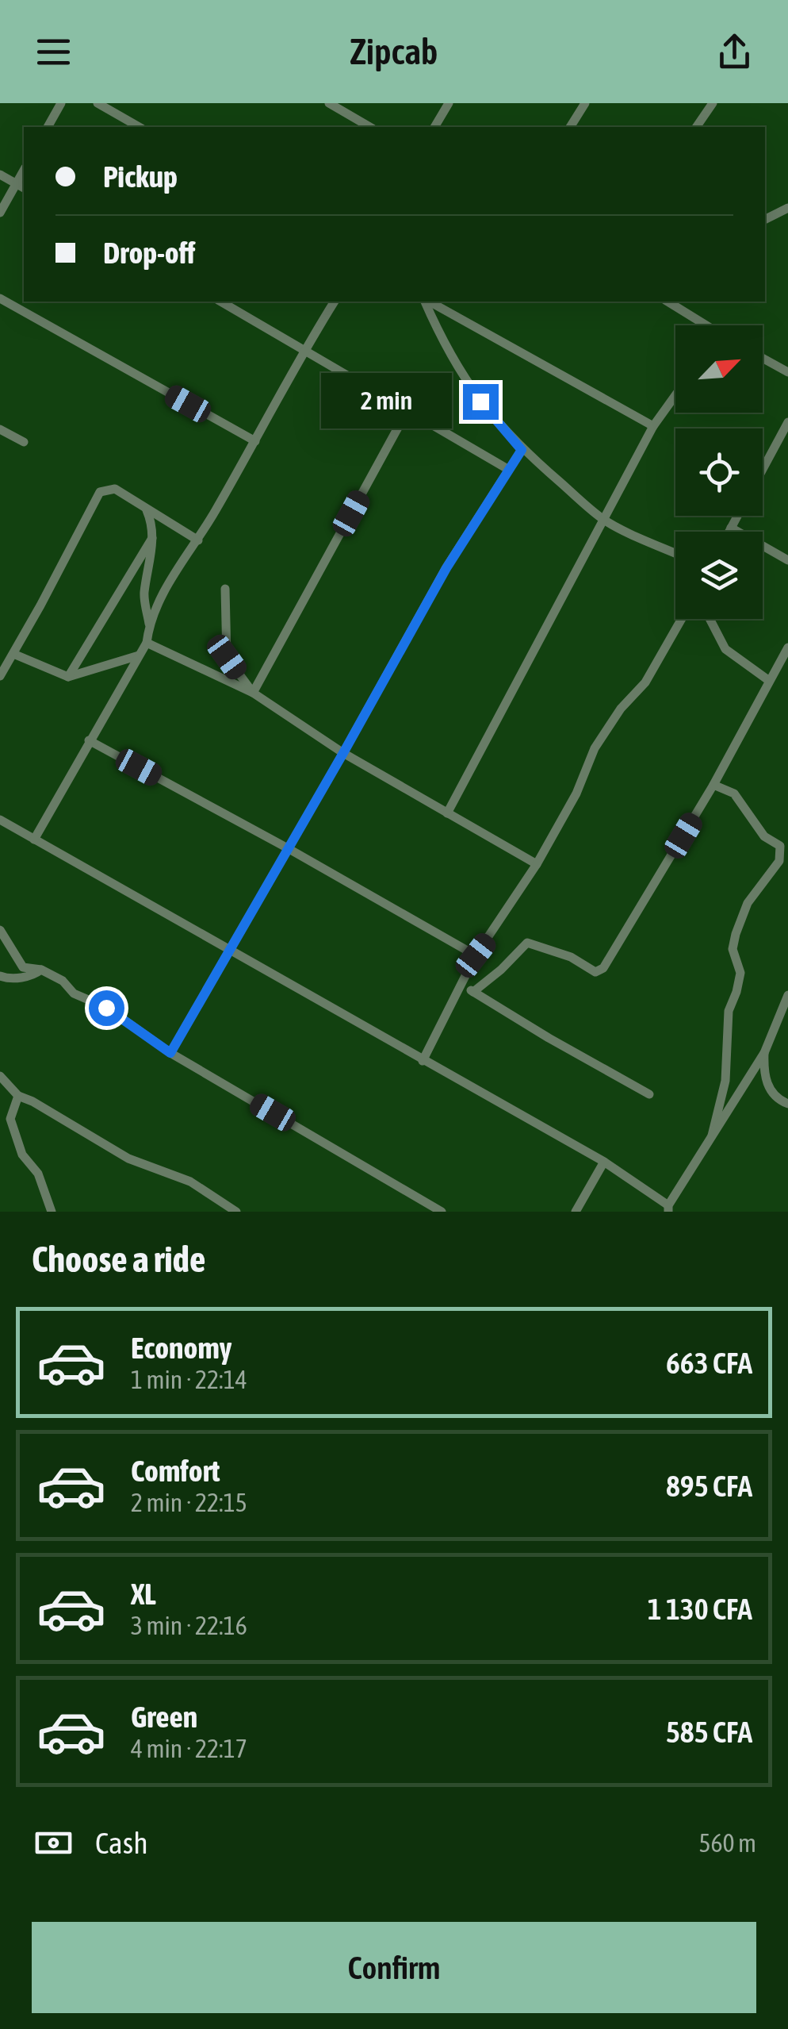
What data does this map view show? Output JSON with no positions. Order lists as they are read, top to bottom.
{
  "north": "top right",
  "page": {
    "header": "Zipcab",
    "banner": ["Pickup", "Drop-off"],
    "bubble": "2 min",
    "heading": "Choose a ride",
    "list": [
      {
        "name": "Economy",
        "note": "1 min · 22:14",
        "value": "663 CFA"
      },
      {
        "name": "Comfort",
        "note": "2 min · 22:15",
        "value": "895 CFA"
      },
      {
        "name": "XL",
        "note": "3 min · 22:16",
        "value": "1 130 CFA"
      },
      {
        "name": "Green",
        "note": "4 min · 22:17",
        "value": "585 CFA"
      }
    ],
    "pay": ["Cash", "560 m"],
    "buttons": "Confirm"
  }
}
